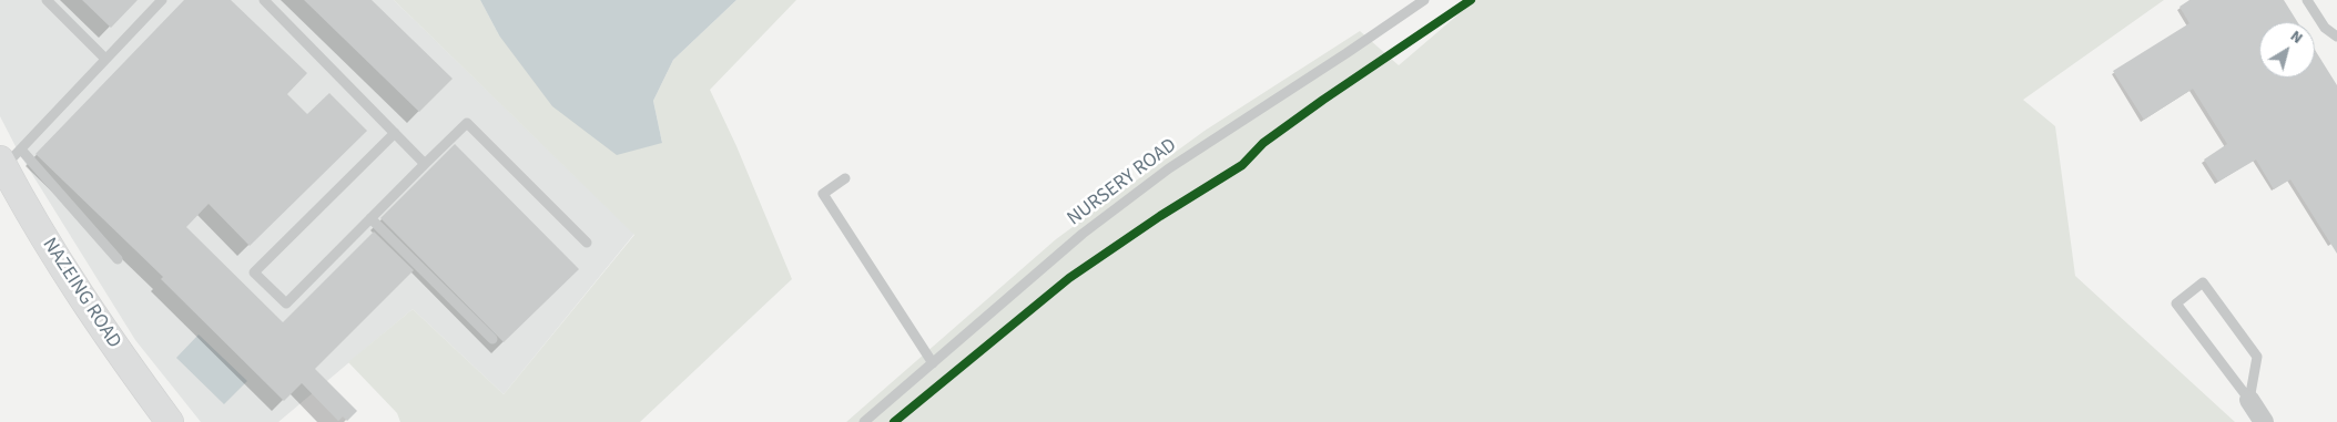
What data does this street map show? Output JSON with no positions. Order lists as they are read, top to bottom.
{
  "streets": {
    "main road": ["NAZEING ROAD"],
    "lane": ["NURSERY ROAD"]
  },
  "north": "top right"
}
